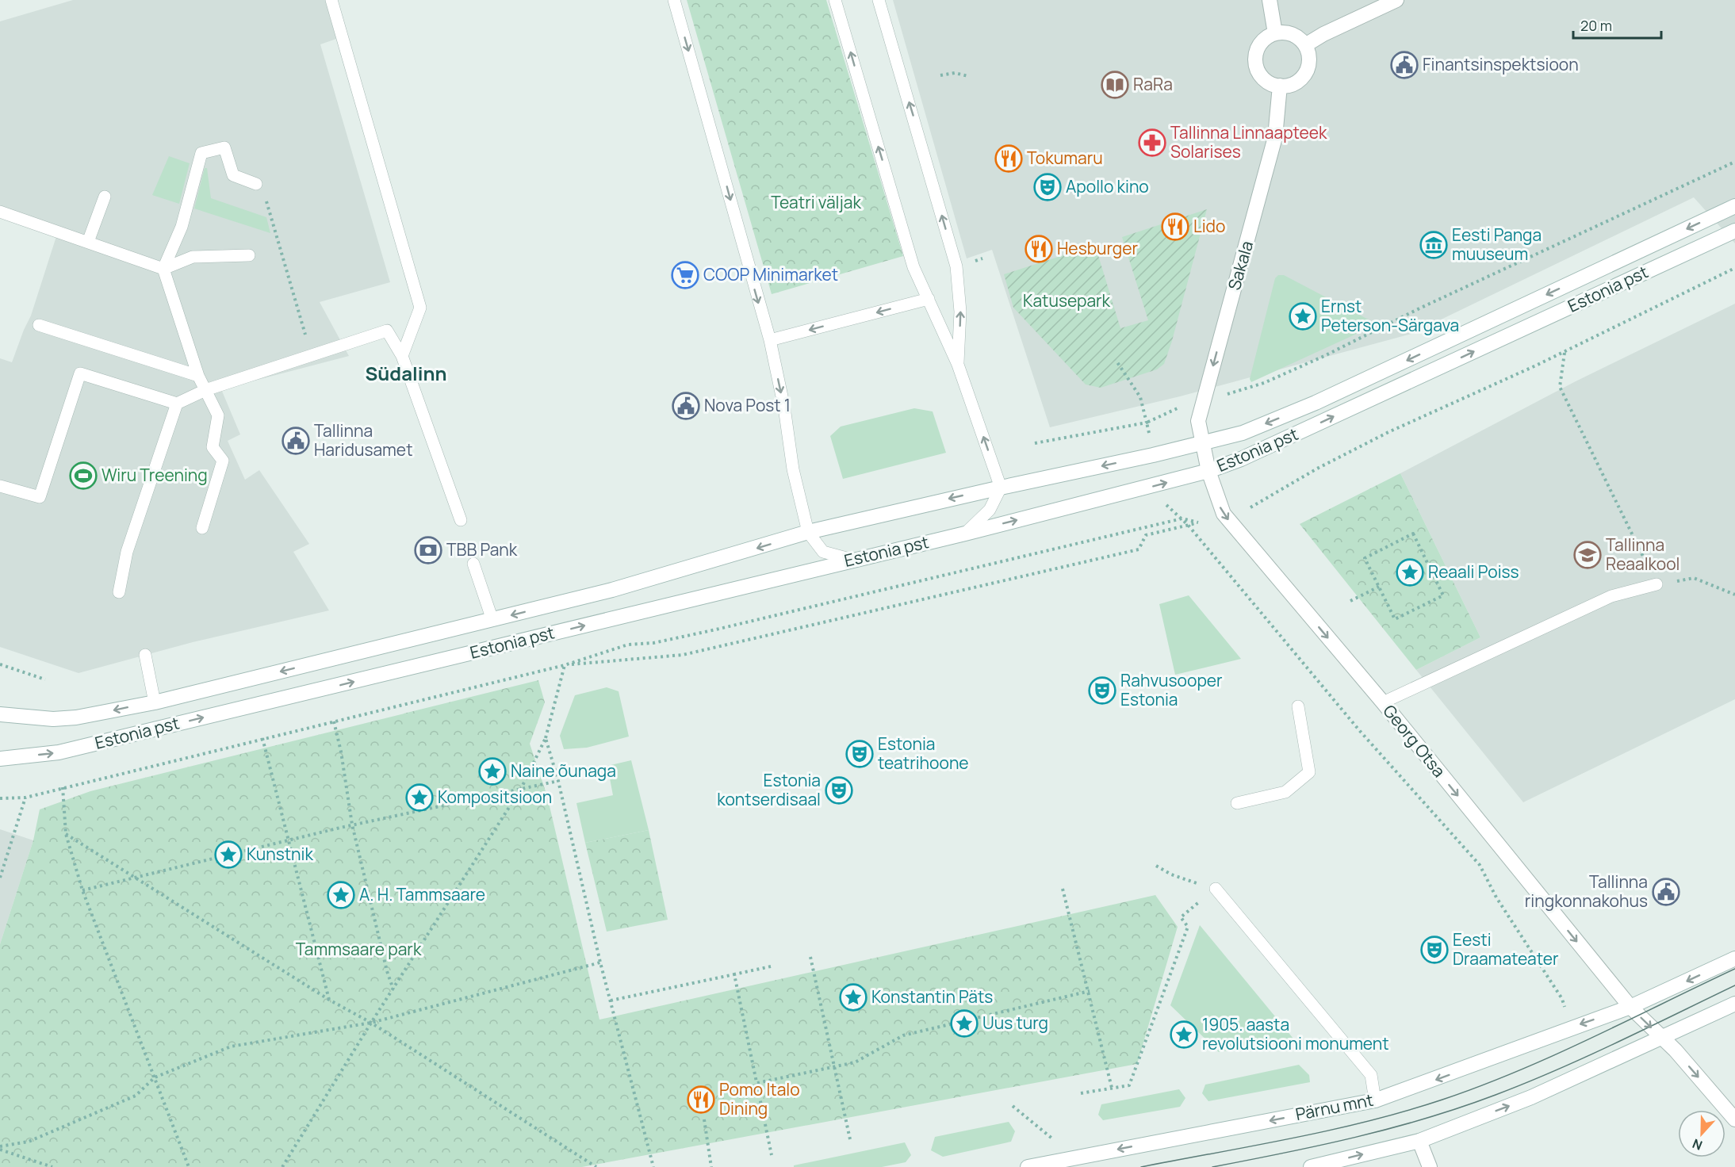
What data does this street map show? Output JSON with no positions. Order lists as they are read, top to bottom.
{
  "streets": {
    "main road": [
      "Sakala",
      "Estonia pst",
      "Georg Otsa",
      "Pärnu mnt"
    ]
  },
  "crossings": [
    ["Sakala", "Estonia pst"],
    ["Sakala", "Georg Otsa"],
    ["Estonia pst", "Georg Otsa"],
    ["Georg Otsa", "Pärnu mnt"]
  ],
  "one_way": ["Sakala", "Georg Otsa"],
  "districts": ["Südalinn"],
  "parks": ["Teatri väljak", "Katusepark", "Tammsaare park"],
  "places": {
    "public building": [
      "Finantsinspektsioon",
      "Nova Post 1",
      "Tallinna Haridusamet",
      "Tallinna ringkonnakohus"
    ],
    "library": ["RaRa"],
    "pharmacy": ["Tallinna Linnaapteek Solarises"],
    "restaurant": [
      "Tokumaru",
      "Lido",
      "Hesburger",
      "Pomo Italo Dining"
    ],
    "theatre": [
      "Apollo kino",
      "Rahvusooper Estonia",
      "Estonia teatrihoone",
      "Estonia kontserdisaal",
      "Eesti Draamateater"
    ],
    "museum": ["Eesti Panga muuseum"],
    "supermarket": ["COOP Minimarket"],
    "place": [
      "Ernst Peterson-Särgava",
      "Reaali Poiss",
      "Naine õunaga",
      "Kompositsioon",
      "Kunstnik",
      "A. H. Tammsaare",
      "Konstantin Päts",
      "Uus turg",
      "1905. aasta revolutsiooni monument"
    ],
    "sports": ["Wiru Treening"],
    "bank": ["TBB Pank"],
    "school or university": ["Tallinna Reaalkool"]
  },
  "scale_bar": "20 m",
  "north": "bottom"
}
